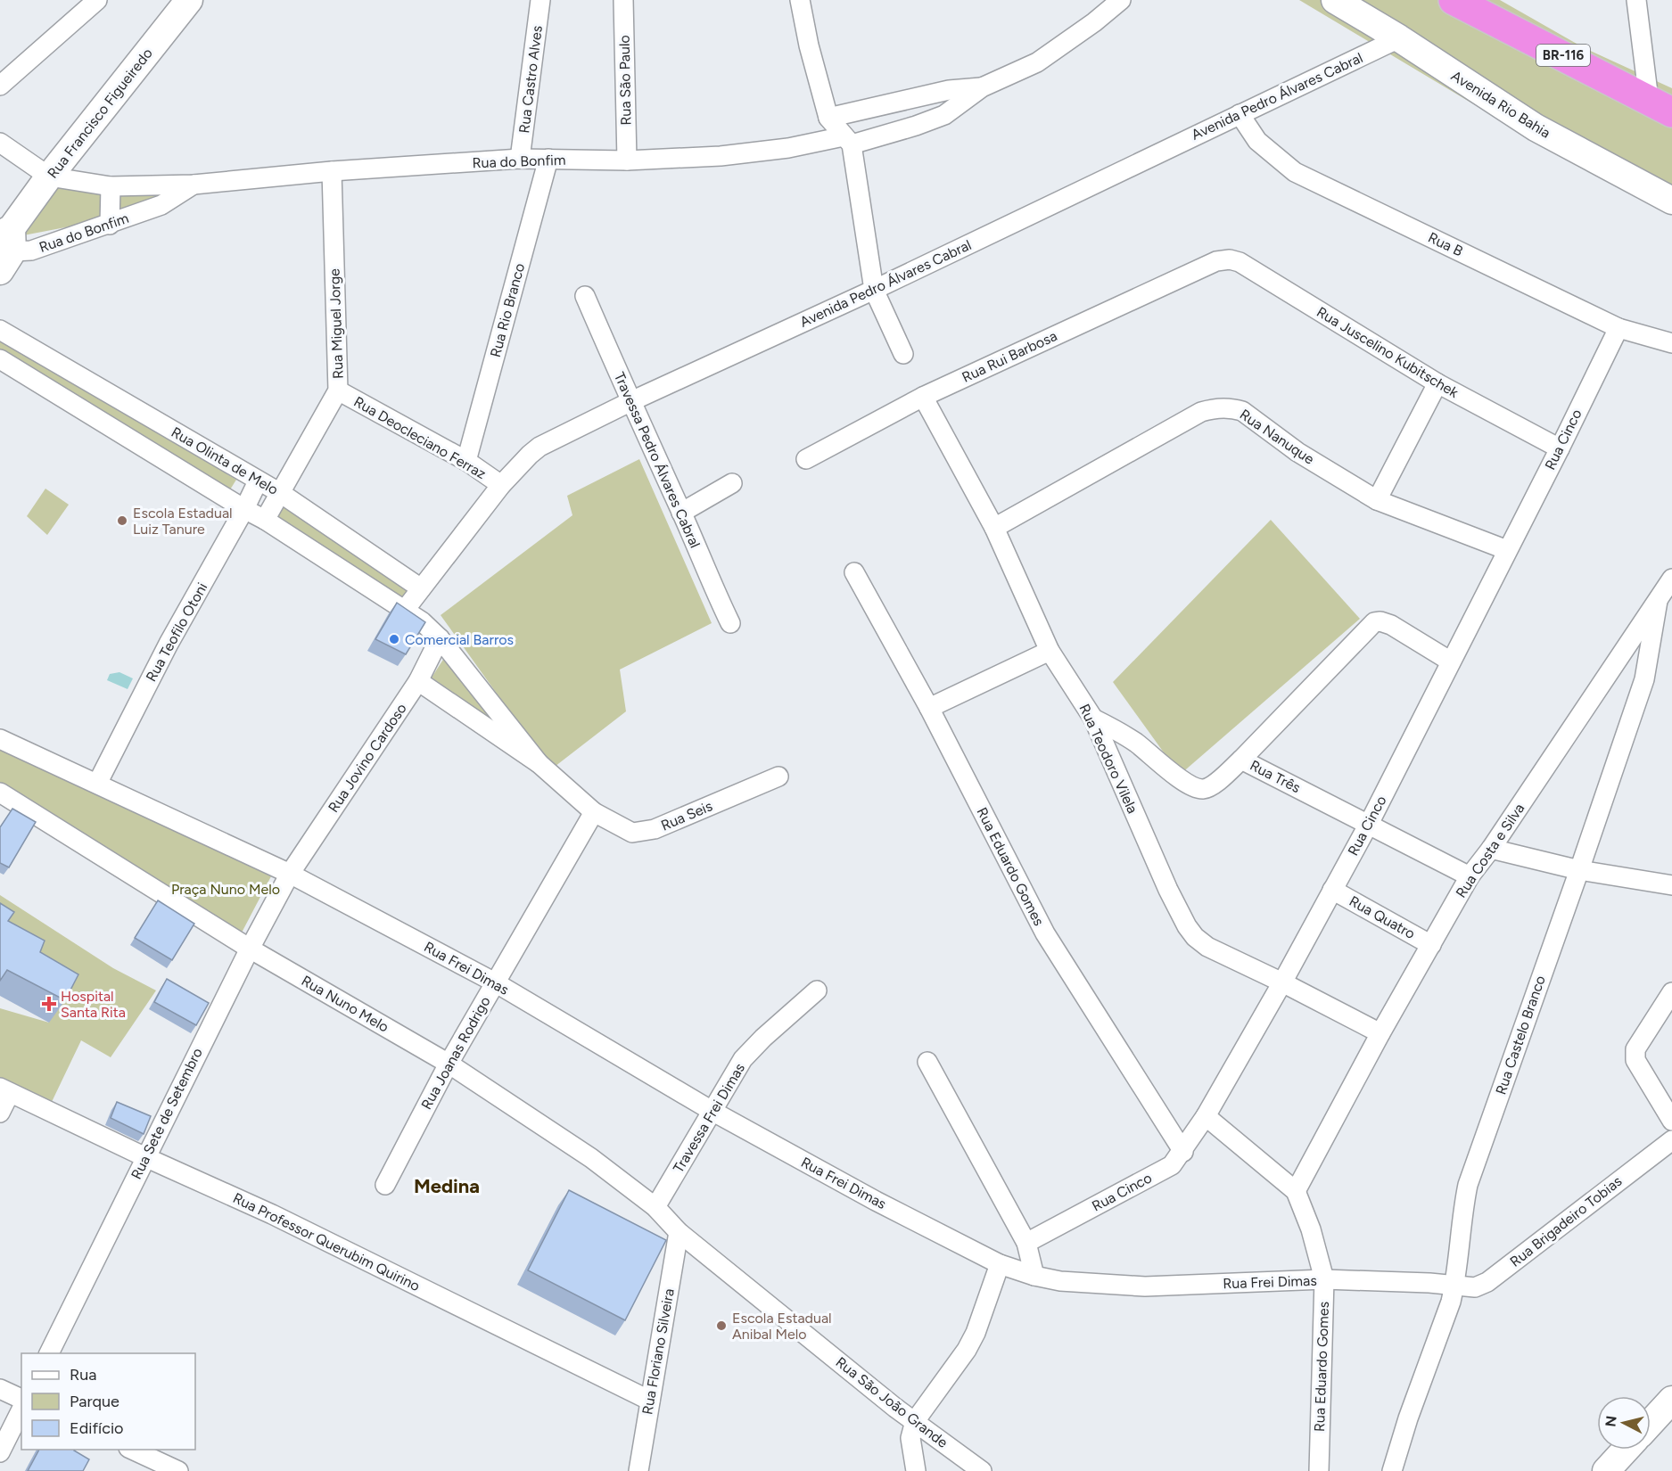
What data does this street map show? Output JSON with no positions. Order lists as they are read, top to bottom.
{
  "streets": {
    "highway": ["BR-116"],
    "main road": ["Avenida Rio Bahia", "Rua Francisco Figueiredo"],
    "street": [
      "Rua Castro Alves",
      "Rua São Paulo",
      "Avenida Pedro Álvares Cabral",
      "Rua do Bonfim",
      "Rua B",
      "Rua Rio Branco",
      "Rua Miguel Jorge",
      "Rua Juscelino Kubitschek",
      "Rua Rui Barbosa",
      "Rua Nanuque",
      "Rua Deocleciano Ferraz",
      "Rua Cinco",
      "Travessa Pedro Álvares Cabral",
      "Rua Olinta de Melo",
      "Rua Teofilo Otoni",
      "Rua Jovino Cardoso",
      "Rua Teodoro Vilela",
      "Rua Três",
      "Rua Seis",
      "Rua Costa e Silva",
      "Rua Eduardo Gomes",
      "Rua Quatro",
      "Rua Frei Dimas",
      "Rua Nuno Melo",
      "Rua Castelo Branco",
      "Rua Joanas Rodrigo",
      "Rua Sete de Setembro",
      "Travessa Frei Dimas",
      "Rua Brigadeiro Tobias",
      "Rua Professor Querubim Quirino",
      "Rua Floriano Silveira",
      "Rua São João Grande"
    ]
  },
  "crossings": [
    ["Rua Castro Alves", "Rua do Bonfim"],
    ["Rua São Paulo", "Rua do Bonfim"],
    ["Avenida Pedro Álvares Cabral", "Avenida Rio Bahia"],
    ["Avenida Pedro Álvares Cabral", "Rua B"],
    ["Avenida Pedro Álvares Cabral", "Rua Deocleciano Ferraz"],
    ["Avenida Pedro Álvares Cabral", "Travessa Pedro Álvares Cabral"],
    ["Avenida Pedro Álvares Cabral", "Rua Olinta de Melo"],
    ["Rua Francisco Figueiredo", "Rua do Bonfim"],
    ["Rua do Bonfim", "Rua Rio Branco"],
    ["Rua do Bonfim", "Rua Miguel Jorge"],
    ["Rua B", "Rua Cinco"],
    ["Rua Rio Branco", "Rua Deocleciano Ferraz"],
    ["Rua Miguel Jorge", "Rua Deocleciano Ferraz"],
    ["Rua Miguel Jorge", "Rua Olinta de Melo"],
    ["Rua Juscelino Kubitschek", "Rua Rui Barbosa"],
    ["Rua Juscelino Kubitschek", "Rua Cinco"],
    ["Rua Rui Barbosa", "Rua Teodoro Vilela"],
    ["Rua Nanuque", "Rua Cinco"],
    ["Rua Nanuque", "Rua Teodoro Vilela"],
    ["Rua Cinco", "Rua Teodoro Vilela"],
    ["Rua Cinco", "Rua Três"],
    ["Rua Cinco", "Rua Eduardo Gomes"],
    ["Rua Cinco", "Rua Quatro"],
    ["Rua Olinta de Melo", "Rua Teofilo Otoni"],
    ["Rua Olinta de Melo", "Rua Jovino Cardoso"],
    ["Rua Olinta de Melo", "Rua Seis"],
    ["Rua Olinta de Melo", "Rua Joanas Rodrigo"],
    ["Rua Jovino Cardoso", "Rua Frei Dimas"],
    ["Rua Jovino Cardoso", "Rua Sete de Setembro"],
    ["Rua Teodoro Vilela", "Rua Três"],
    ["Rua Teodoro Vilela", "Rua Costa e Silva"],
    ["Rua Três", "Rua Costa e Silva"],
    ["Rua Seis", "Rua Joanas Rodrigo"],
    ["Rua Costa e Silva", "Rua Eduardo Gomes"],
    ["Rua Costa e Silva", "Rua Quatro"],
    ["Rua Costa e Silva", "Rua Castelo Branco"],
    ["Rua Eduardo Gomes", "Rua Frei Dimas"],
    ["Rua Frei Dimas", "Rua Castelo Branco"],
    ["Rua Frei Dimas", "Rua Joanas Rodrigo"],
    ["Rua Frei Dimas", "Rua Sete de Setembro"],
    ["Rua Frei Dimas", "Travessa Frei Dimas"],
    ["Rua Frei Dimas", "Rua Brigadeiro Tobias"],
    ["Rua Nuno Melo", "Rua Joanas Rodrigo"],
    ["Rua Nuno Melo", "Rua Sete de Setembro"],
    ["Rua Nuno Melo", "Travessa Frei Dimas"],
    ["Rua Nuno Melo", "Rua Floriano Silveira"],
    ["Rua Nuno Melo", "Rua São João Grande"],
    ["Rua Castelo Branco", "Rua Brigadeiro Tobias"],
    ["Rua Sete de Setembro", "Rua Professor Querubim Quirino"],
    ["Rua Professor Querubim Quirino", "Rua Floriano Silveira"],
    ["Rua Floriano Silveira", "Rua São João Grande"]
  ],
  "districts": ["Medina"],
  "parks": ["Praça Nuno Melo"],
  "places": {
    "other": ["Escola Estadual Luiz Tanure", "Comercial Barros", "Escola Estadual Anibal Melo"],
    "health": ["Hospital Santa Rita"]
  },
  "legend": ["Rua", "Parque", "Edifício"],
  "north": "left"
}
